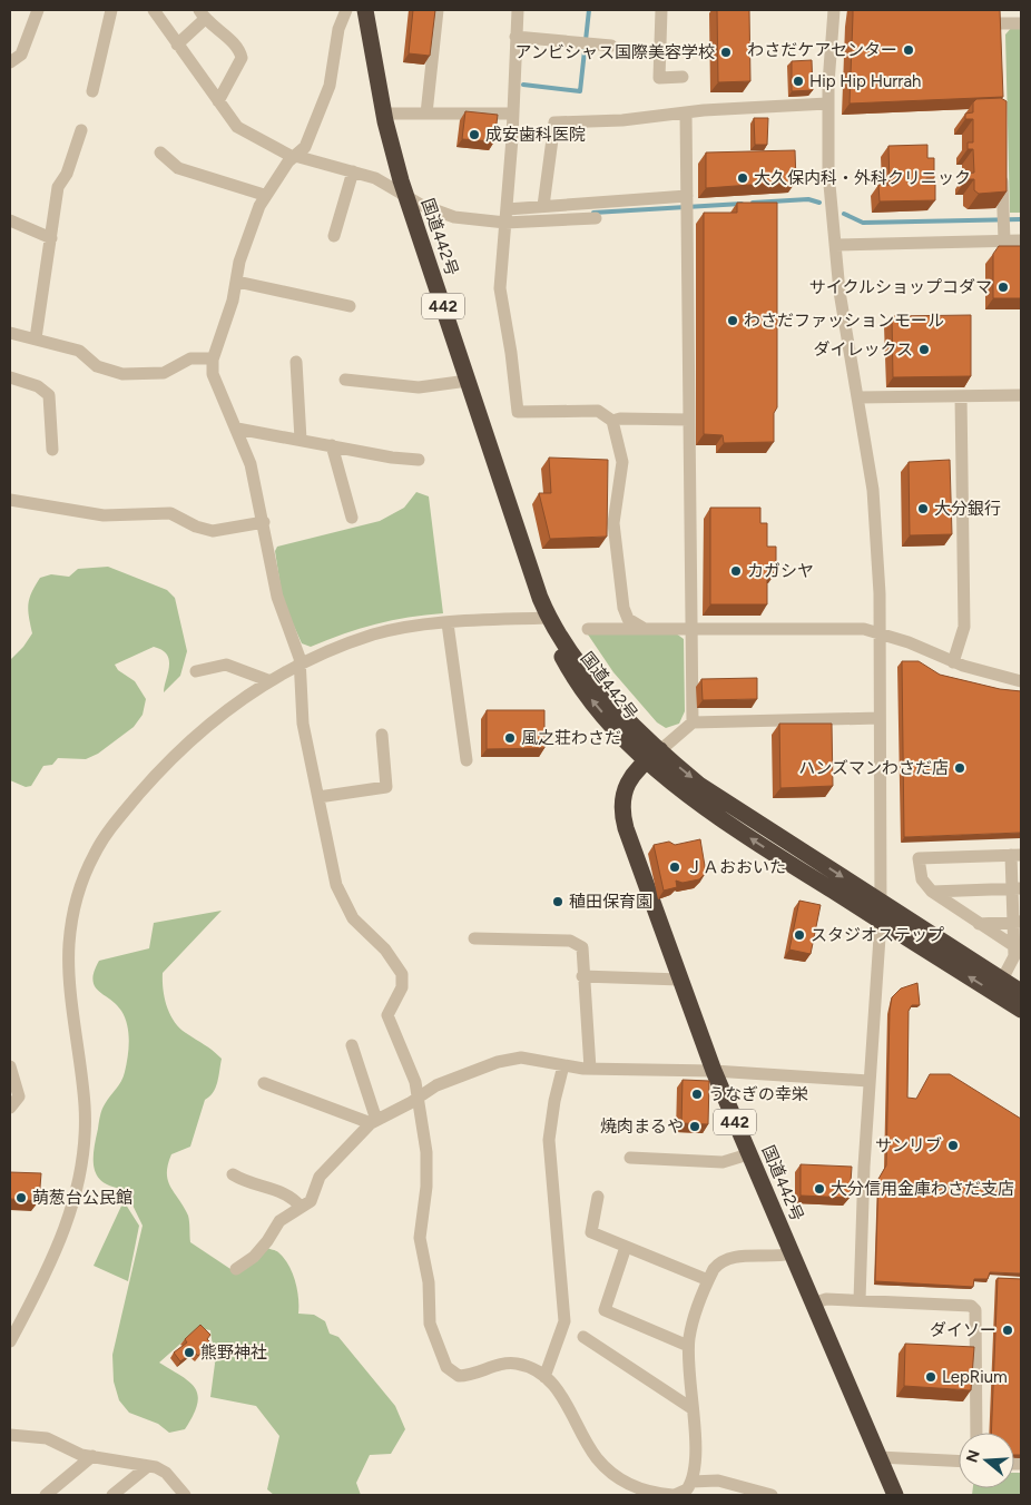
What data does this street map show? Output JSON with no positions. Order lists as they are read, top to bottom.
{
  "streets": {
    "highway": ["国道442号", "442"]
  },
  "places": [
    "わさだケアセンター",
    "アンビシャス国際美容学校",
    "Hip Hip Hurrah",
    "成安歯科医院",
    "大久保内科・外科クリニック",
    "サイクルショップコダマ",
    "わさだファッションモール",
    "ダイレックス",
    "大分銀行",
    "カガシヤ",
    "風之荘わさだ",
    "ハンズマンわさだ店",
    "ＪＡおおいた",
    "稙田保育園",
    "スタジオステップ",
    "うなぎの幸栄",
    "焼肉まるや",
    "サンリブ",
    "大分信用金庫わさだ支店",
    "萌葱台公民館",
    "ダイソー",
    "熊野神社",
    "LepRium"
  ],
  "north": "left"
}
